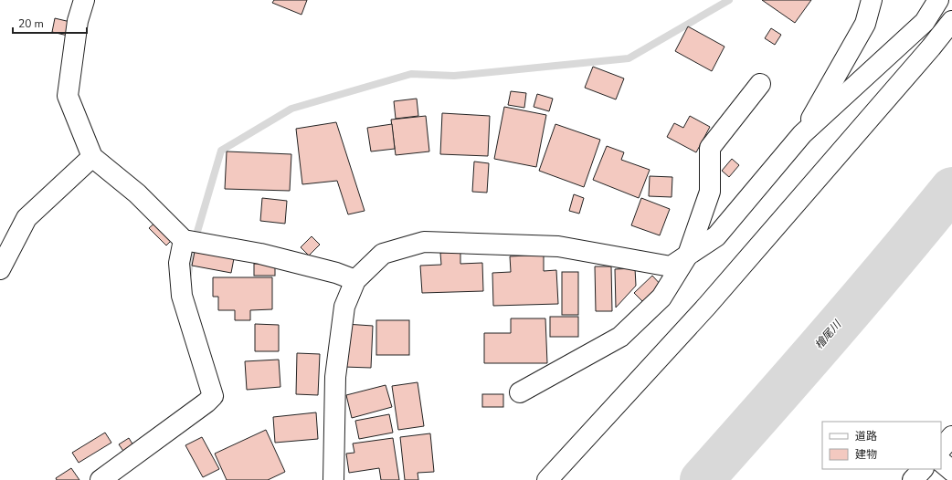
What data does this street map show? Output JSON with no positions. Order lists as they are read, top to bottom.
{
  "water": ["檜尾川"],
  "legend": ["道路", "建物"],
  "scale_bar": "20 m"
}
